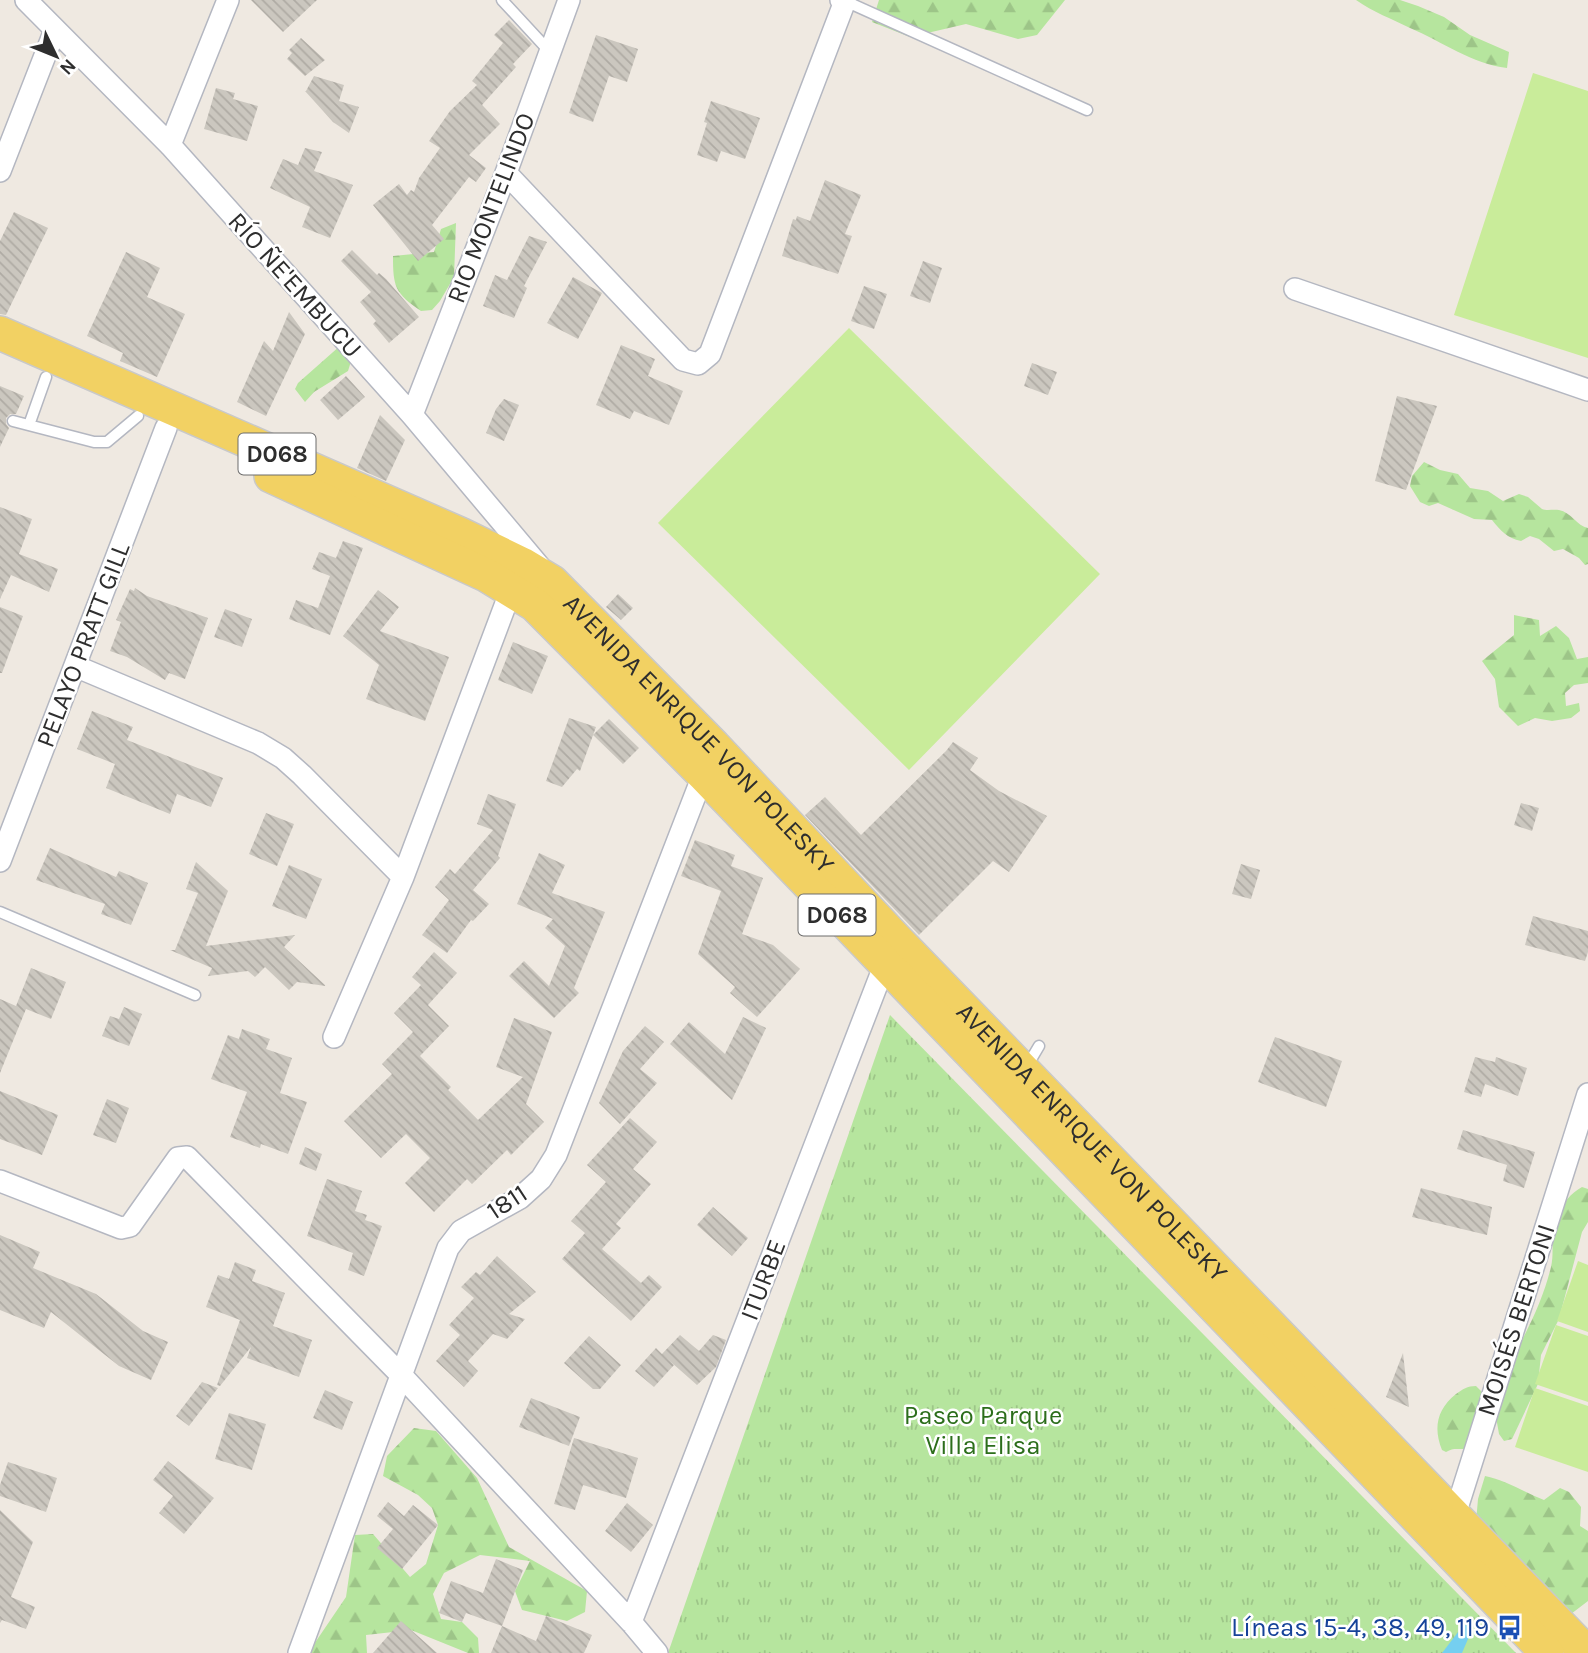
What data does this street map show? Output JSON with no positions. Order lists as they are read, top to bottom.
{
  "streets": {
    "main road": ["D068", "AVENIDA ENRIQUE VON POLESKY"],
    "street": [
      "RIO MONTELINDO",
      "RÍO ÑE'EMBUCU",
      "PELAYO PRATT GILL",
      "1811",
      "ITURBE",
      "MOISÉS BERTONI"
    ]
  },
  "crossings": [
    ["RIO MONTELINDO", "RÍO ÑE'EMBUCU"],
    ["RÍO ÑE'EMBUCU", "AVENIDA ENRIQUE VON POLESKY"],
    ["PELAYO PRATT GILL", "AVENIDA ENRIQUE VON POLESKY"],
    ["AVENIDA ENRIQUE VON POLESKY", "1811"],
    ["AVENIDA ENRIQUE VON POLESKY", "ITURBE"],
    ["AVENIDA ENRIQUE VON POLESKY", "MOISÉS BERTONI"]
  ],
  "parks": ["Paseo Parque Villa Elisa"],
  "places": {
    "bus stop": ["Líneas 15-4, 38, 49, 119"]
  },
  "north": "bottom right"
}
